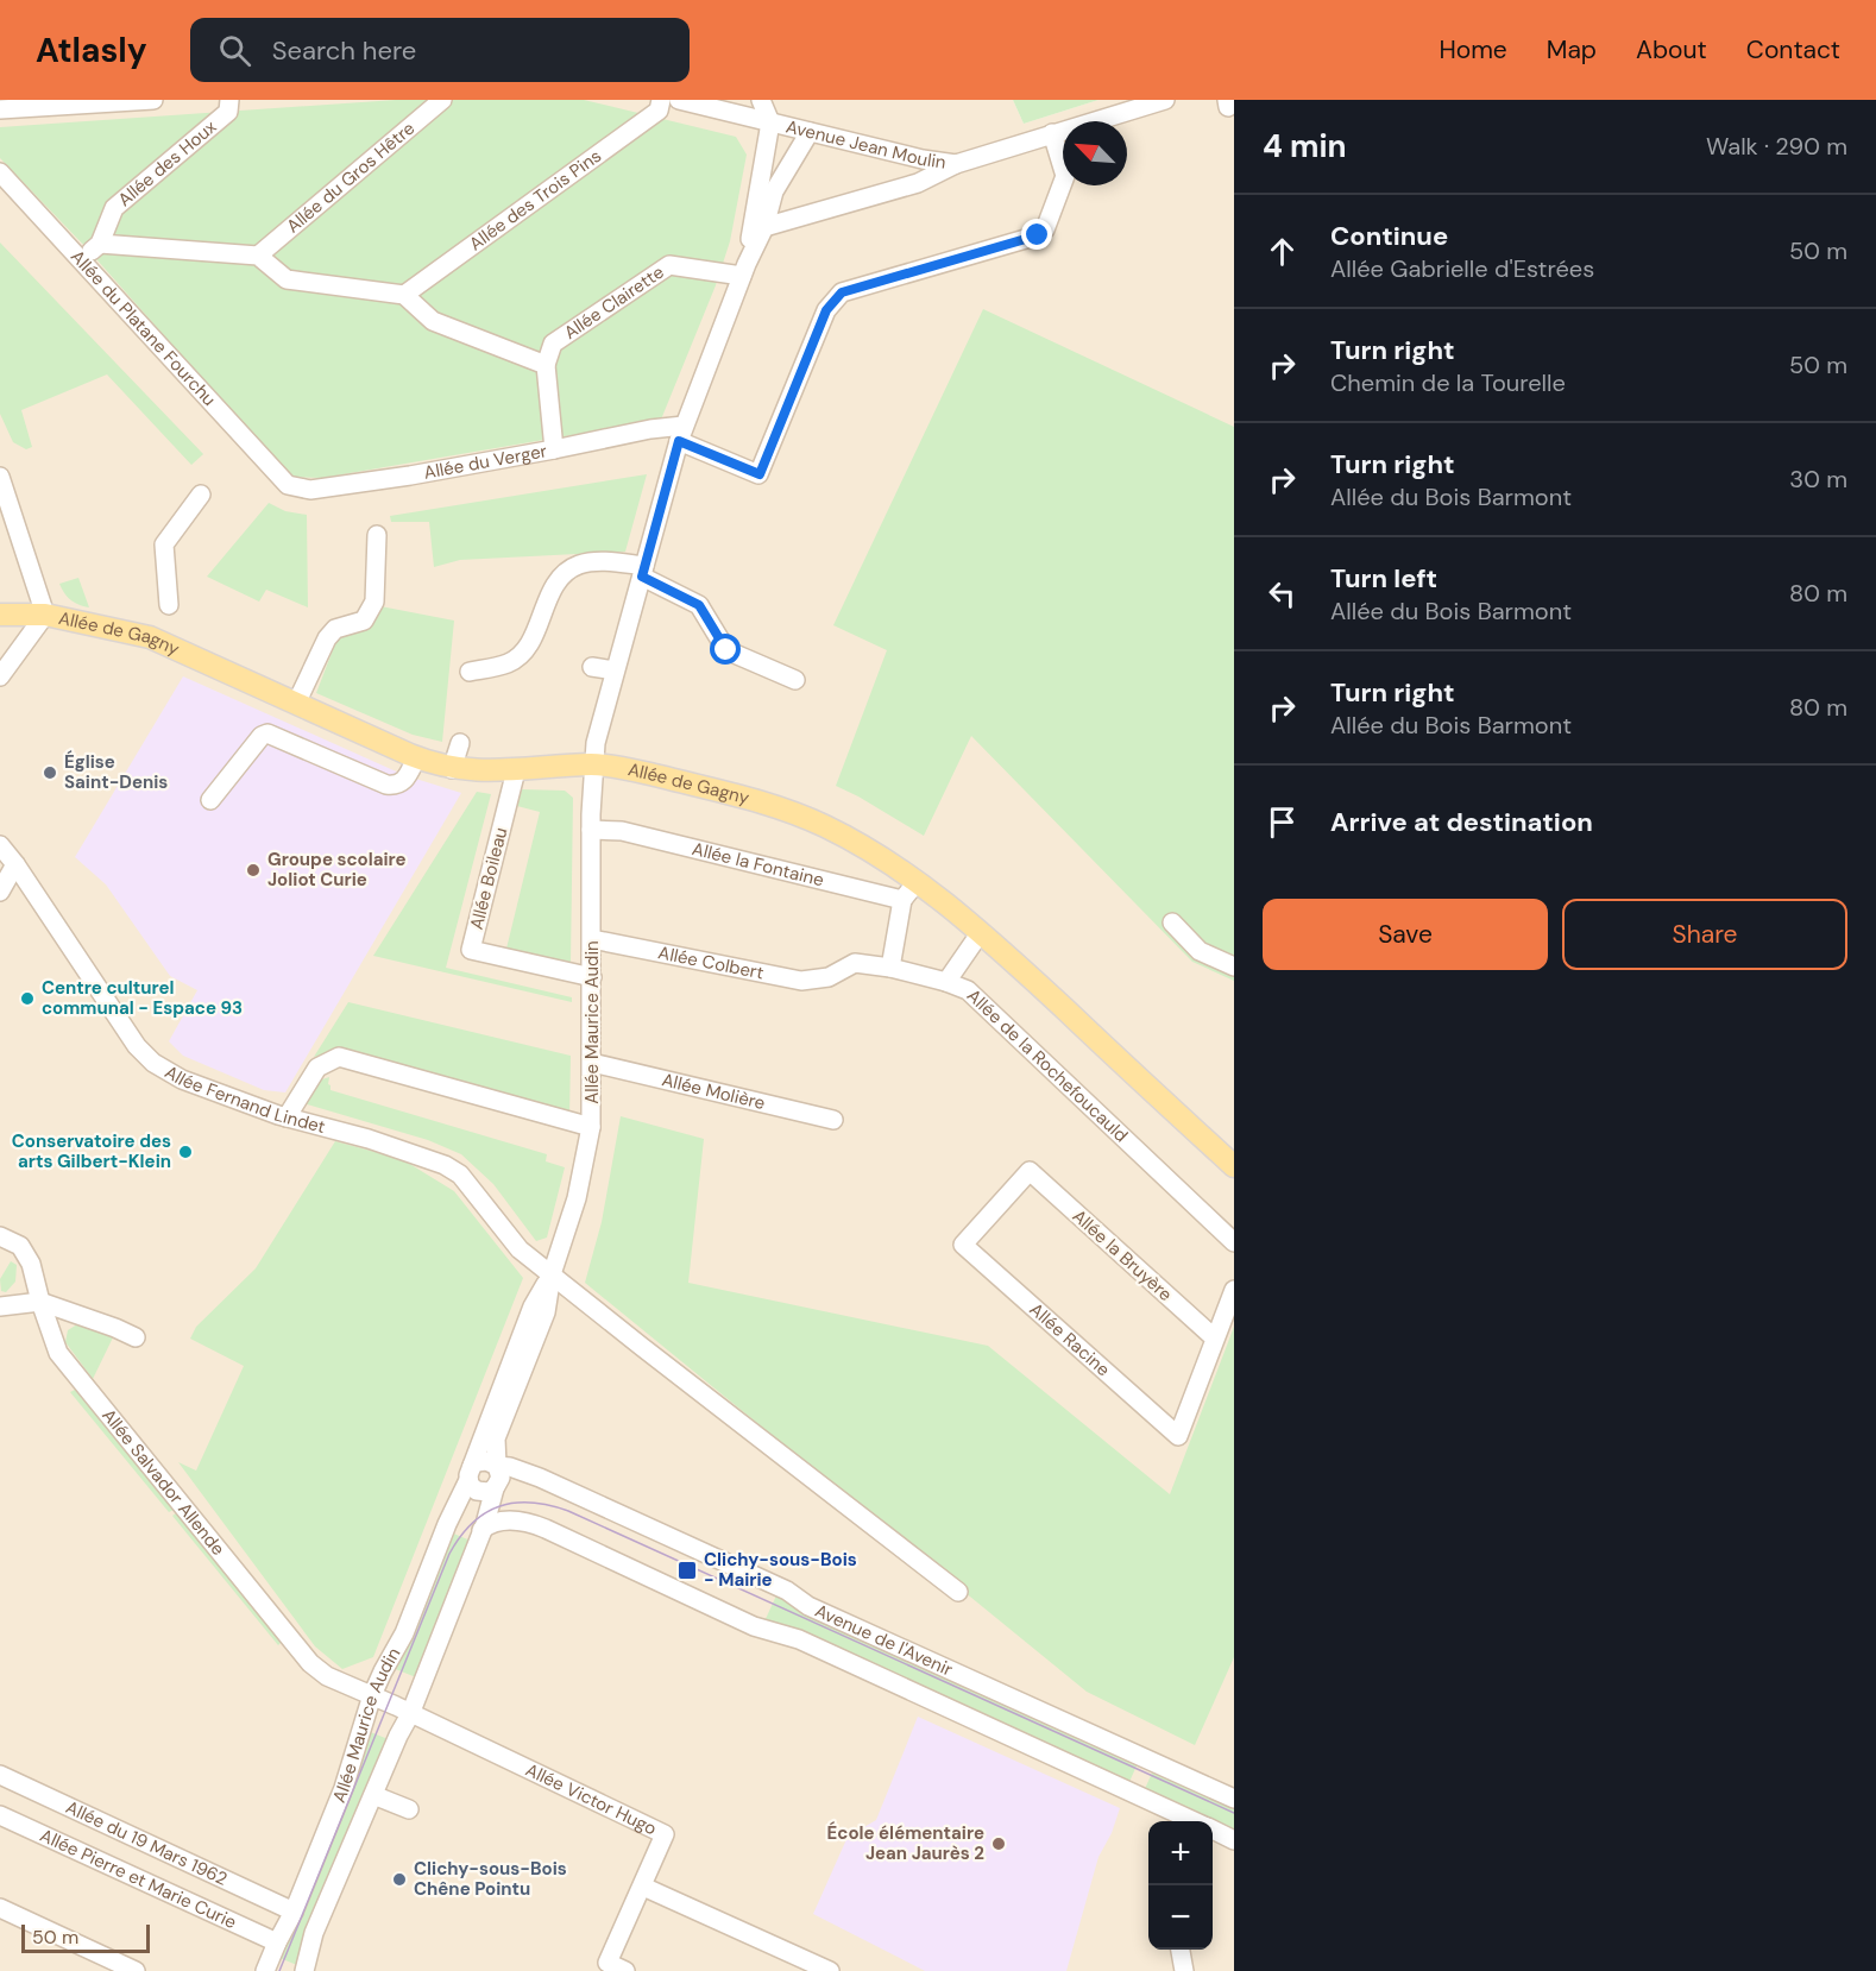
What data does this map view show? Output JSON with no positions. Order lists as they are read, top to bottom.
{
  "streets": {
    "main road": ["Allée de Gagny"],
    "street": [
      "Avenue Jean Moulin",
      "Allée des Houx",
      "Allée du Gros Hêtre",
      "Allée des Trois Pins",
      "Allée Clairette",
      "Allée du Platane Fourchu",
      "Allée du Verger",
      "Allée la Fontaine",
      "Allée Boileau",
      "Allée Colbert",
      "Allée Maurice Audin",
      "Allée de la Rochefoucauld",
      "Allée Molière",
      "Allée Fernand Lindet",
      "Allée la Bruyère",
      "Allée Racine",
      "Allée Salvador Allende",
      "Avenue de l'Avenir",
      "Allée Victor Hugo",
      "Allée du 19 Mars 1962",
      "Allée Pierre et Marie Curie"
    ]
  },
  "crossings": [
    ["Allée des Houx", "Allée du Platane Fourchu"],
    ["Allée Clairette", "Allée Maurice Audin"],
    ["Allée du Platane Fourchu", "Allée du Verger"],
    ["Allée du Verger", "Allée Maurice Audin"],
    ["Allée de Gagny", "Allée Boileau"],
    ["Allée de Gagny", "Allée Maurice Audin"],
    ["Allée la Fontaine", "Allée Maurice Audin"],
    ["Allée Boileau", "Allée Maurice Audin"],
    ["Allée Colbert", "Allée Maurice Audin"],
    ["Allée Colbert", "Allée de la Rochefoucauld"],
    ["Allée Maurice Audin", "Allée Molière"],
    ["Allée Maurice Audin", "Allée Fernand Lindet"],
    ["Allée Maurice Audin", "Allée Salvador Allende"],
    ["Allée Maurice Audin", "Avenue de l'Avenir"],
    ["Allée Maurice Audin", "Allée Victor Hugo"],
    ["Allée Maurice Audin", "Allée du 19 Mars 1962"],
    ["Allée Maurice Audin", "Allée Pierre et Marie Curie"],
    ["Allée la Bruyère", "Allée Racine"],
    ["Allée Salvador Allende", "Allée Victor Hugo"]
  ],
  "places": {
    "other": [
      "Église Saint-Denis",
      "Groupe scolaire Joliot Curie",
      "Centre culturel communal - Espace 93",
      "Conservatoire des arts Gilbert-Klein",
      "École élémentaire Jean Jaurès 2",
      "Clichy-sous-Bois Chêne Pointu"
    ],
    "transit": ["Clichy-sous-Bois - Mairie"]
  },
  "scale_bar": "50 m",
  "north": "top left",
  "page": {
    "header": "Atlasly",
    "search": "Search here",
    "nav": [
      "Home",
      "Map",
      "About",
      "Contact"
    ],
    "heading": ["4 min", "Walk · 290 m"],
    "list": [
      ["Continue", "Allée Gabrielle d'Estrées", "50 m"],
      ["Turn right", "Chemin de la Tourelle", "50 m"],
      ["Turn right", "Allée du Bois Barmont", "30 m"],
      ["Turn left", "Allée du Bois Barmont", "80 m"],
      ["Turn right", "Allée du Bois Barmont", "80 m"],
      "Arrive at destination"
    ],
    "buttons": ["Save", "Share"],
    "map_buttons": ["+", "−"],
    "scale": "50 m"
  }
}
